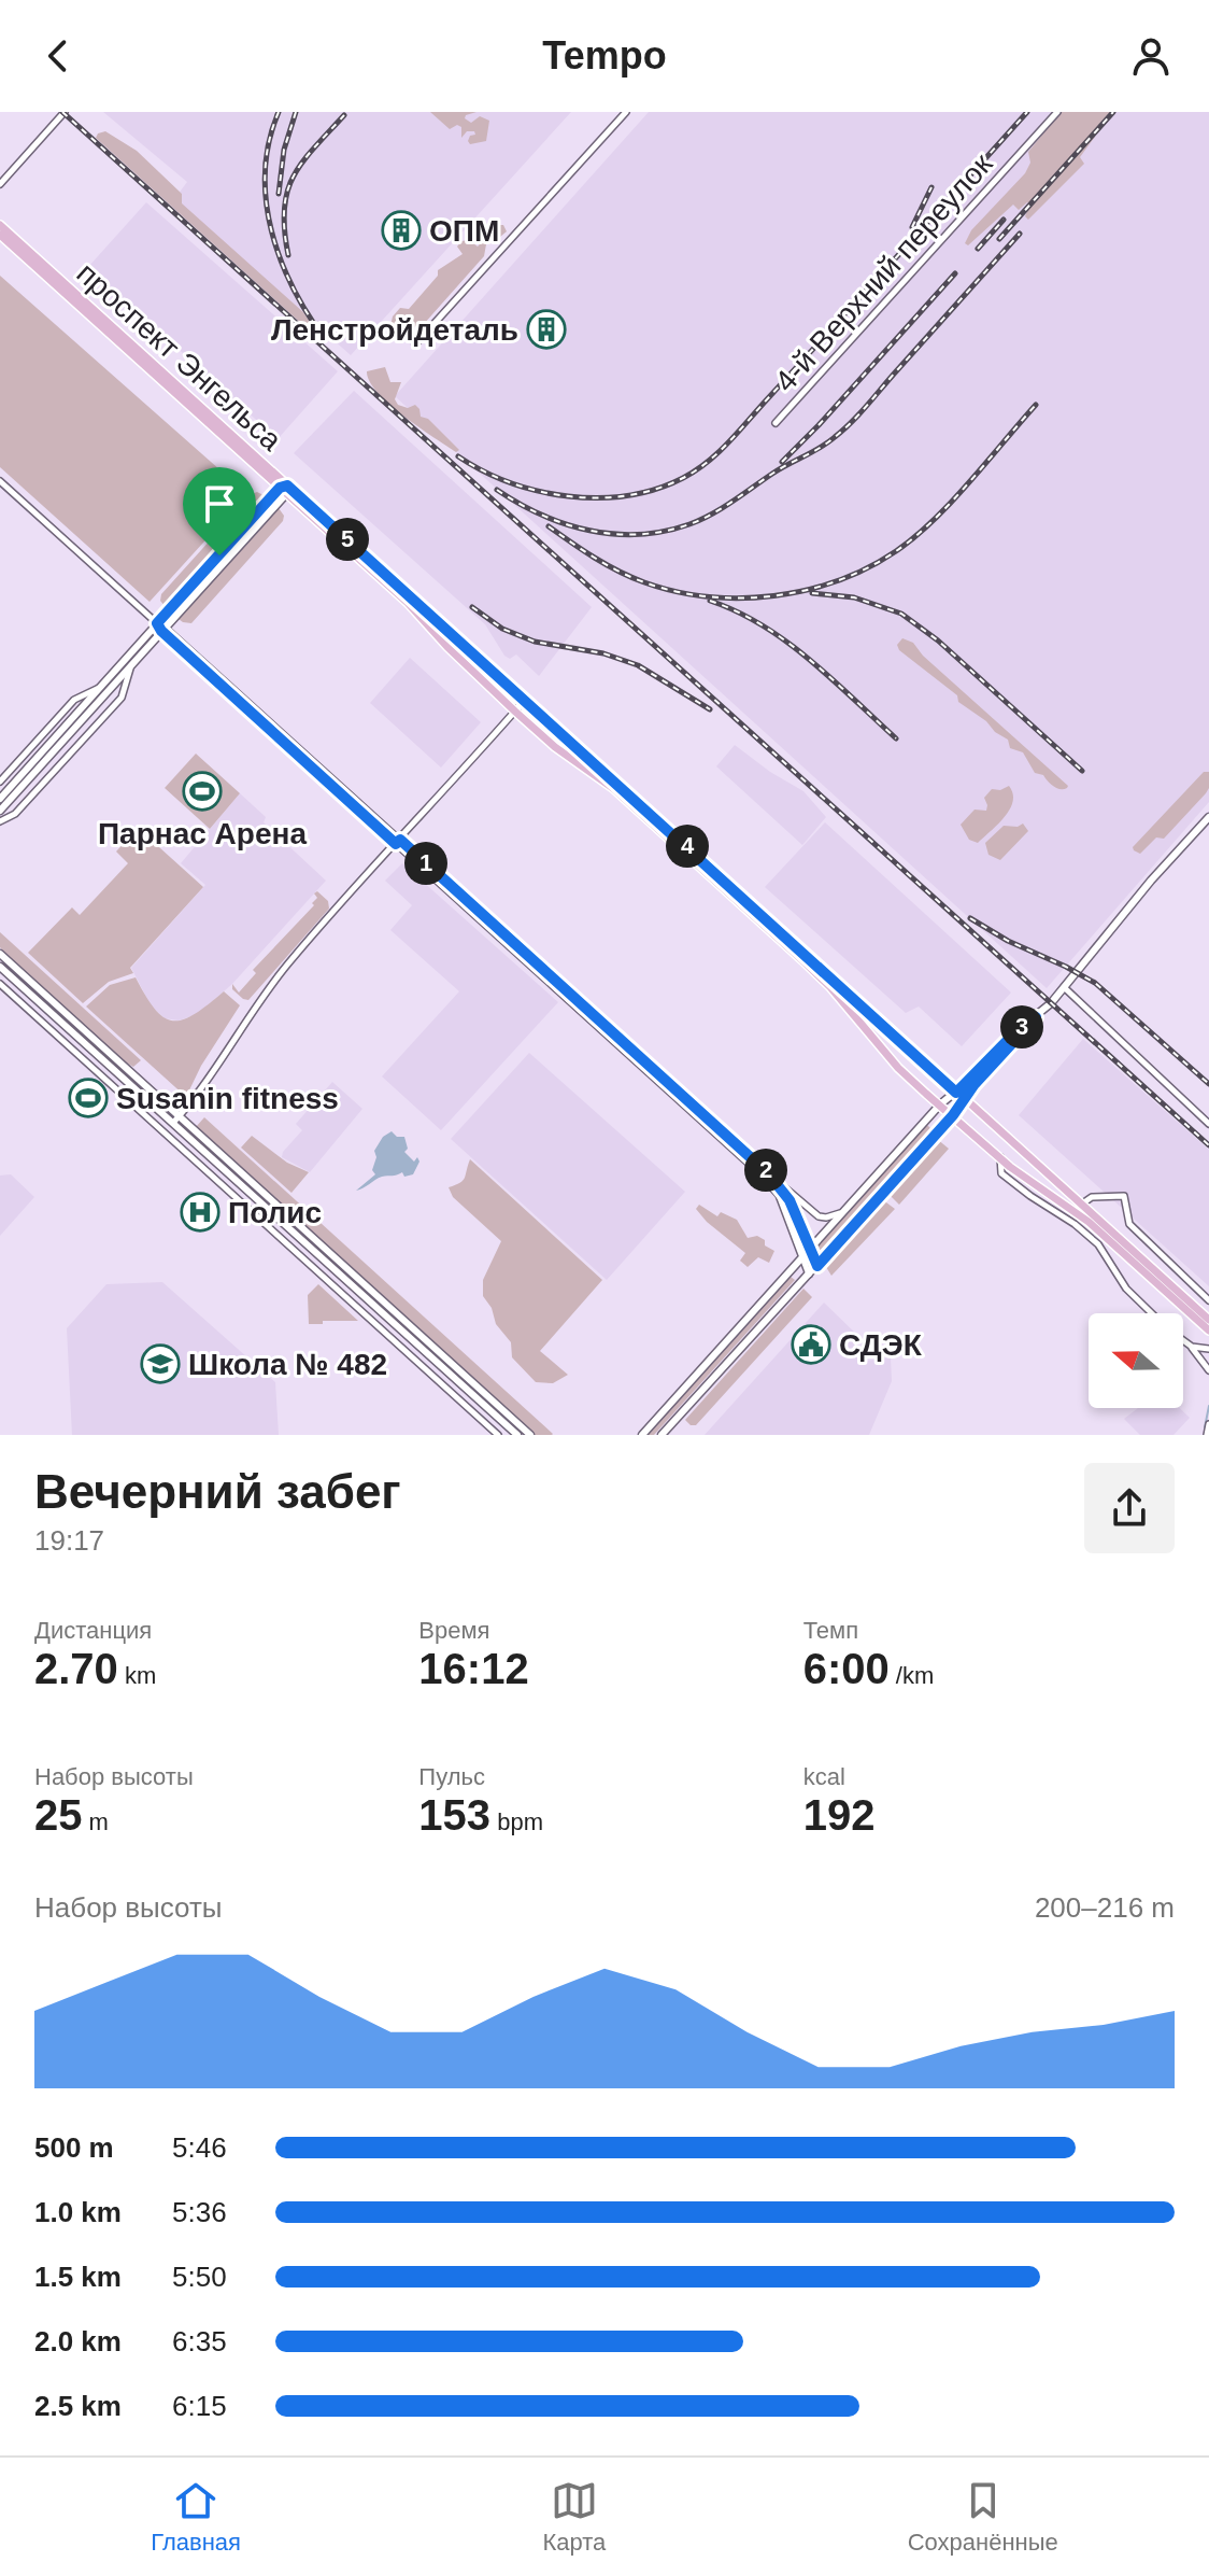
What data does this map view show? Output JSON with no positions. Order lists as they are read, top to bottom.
{
  "streets": {
    "main road": ["проспект Энгельса"],
    "street": ["4-й Верхний переулок"]
  },
  "places": {
    "building": ["ОПМ", "Ленстройдеталь"],
    "sports": ["Парнас Арена", "Susanin fitness"],
    "hospital": ["Полис"],
    "public building": ["СДЭК"],
    "school or university": ["Школа № 482"]
  },
  "north": "left",
  "page": {
    "header": "Tempo",
    "pins": [
      "5",
      "4",
      "1",
      "3",
      "2"
    ],
    "heading": ["Вечерний забег", "19:17"],
    "stats": [
      ["Дистанция", "2.70 km"],
      ["Время", "16:12"],
      ["Темп", "6:00 /km"],
      ["Набор высоты", "25 m"],
      ["Пульс", "153 bpm"],
      ["kcal", "192"]
    ],
    "chart": ["Набор высоты", "200–216 m"],
    "list": [
      {
        "name": "500 m",
        "note": "5:46"
      },
      {
        "name": "1.0 km",
        "note": "5:36"
      },
      {
        "name": "1.5 km",
        "note": "5:50"
      },
      {
        "name": "2.0 km",
        "note": "6:35"
      },
      {
        "name": "2.5 km",
        "note": "6:15"
      }
    ],
    "tabs": ["Главная", "Карта", "Сохранённые"]
  }
}
